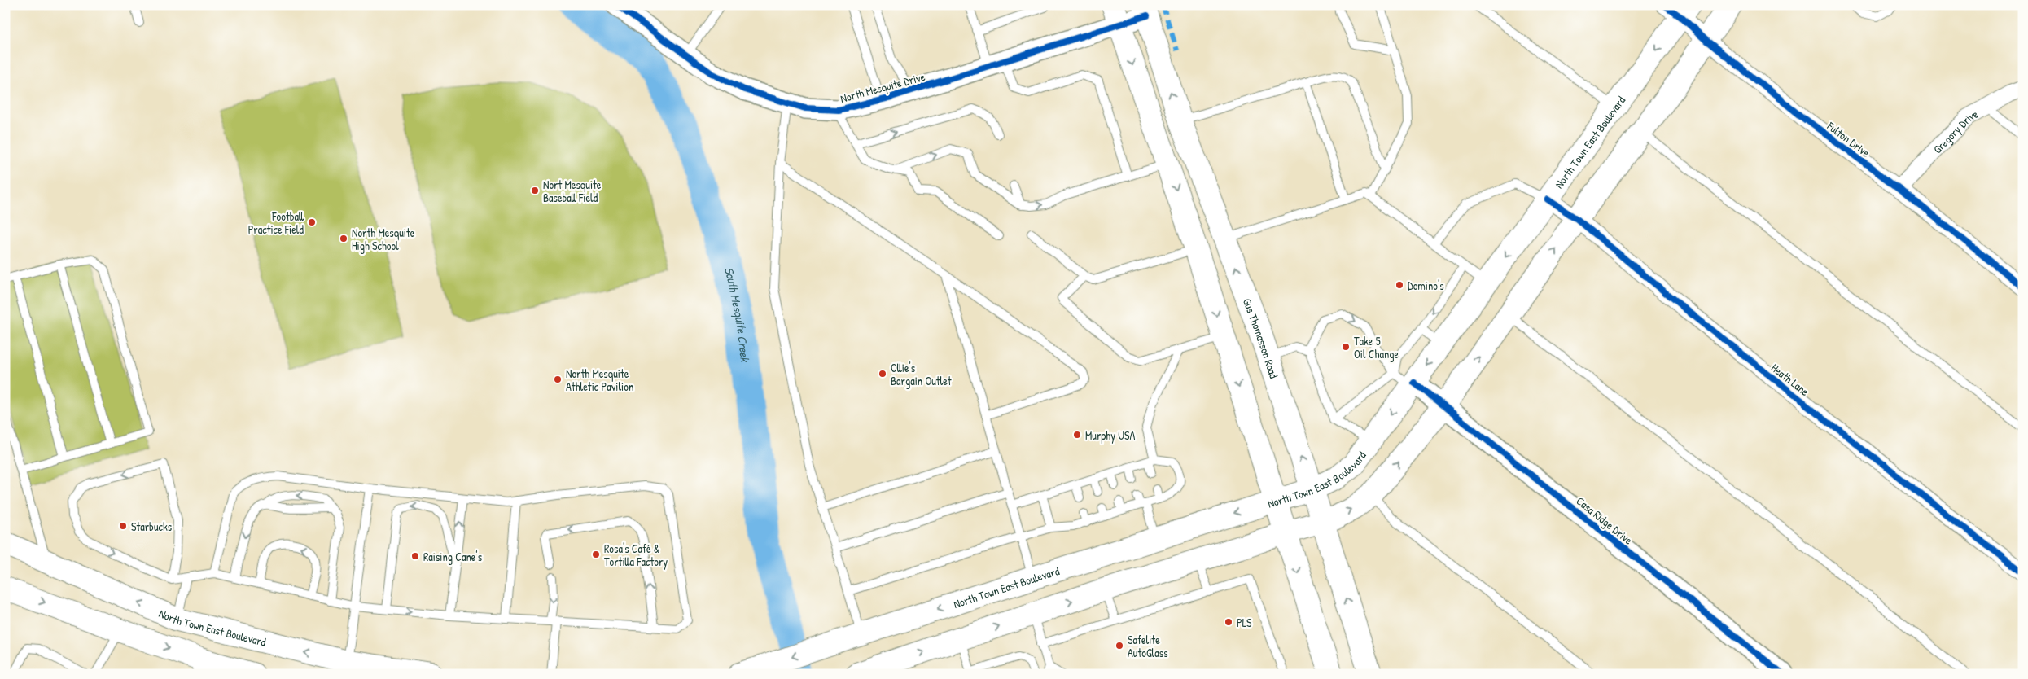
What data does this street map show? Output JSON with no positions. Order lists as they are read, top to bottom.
{
  "streets": {
    "main road": ["North Town East Boulevard", "Gus Thomasson Road"],
    "street": [
      "North Mesquite Drive",
      "Gregory Drive",
      "Fulton Drive",
      "Heath Lane",
      "Casa Ridge Drive"
    ]
  },
  "crossings": [
    ["North Mesquite Drive", "Gus Thomasson Road"],
    ["Gregory Drive", "Fulton Drive"],
    ["Fulton Drive", "North Town East Boulevard"],
    ["North Town East Boulevard", "Gus Thomasson Road"],
    ["North Town East Boulevard", "Heath Lane"],
    ["North Town East Boulevard", "Casa Ridge Drive"]
  ],
  "one_way": ["North Town East Boulevard"],
  "water": ["South Mesquite Creek"],
  "places": [
    "Nort Mesquite Baseball Field",
    "Football Practice Field",
    "North Mesquite High School",
    "Domino's",
    "Take 5 Oil Change",
    "Ollie's Bargain Outlet",
    "North Mesquite Athletic Pavilion",
    "Murphy USA",
    "Starbucks",
    "Rosa's Café & Tortilla Factory",
    "Raising Cane's",
    "PLS",
    "Safelite AutoGlass"
  ]
}
